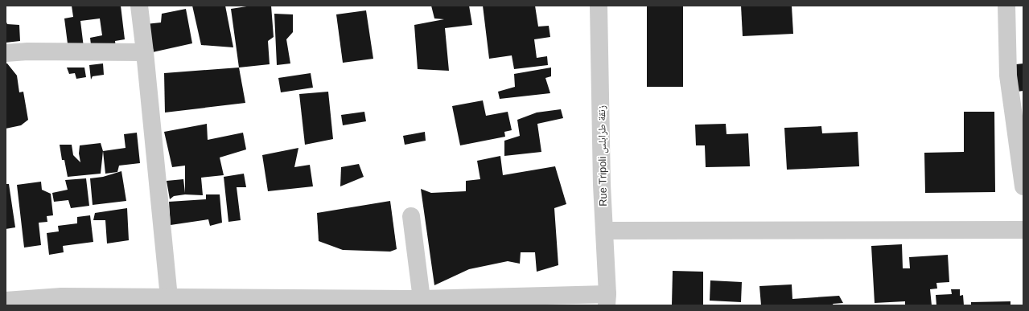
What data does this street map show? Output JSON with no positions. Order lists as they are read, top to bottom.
{
  "streets": {
    "street": ["Rue Tripoli زنقة طرابلس"]
  }
}
